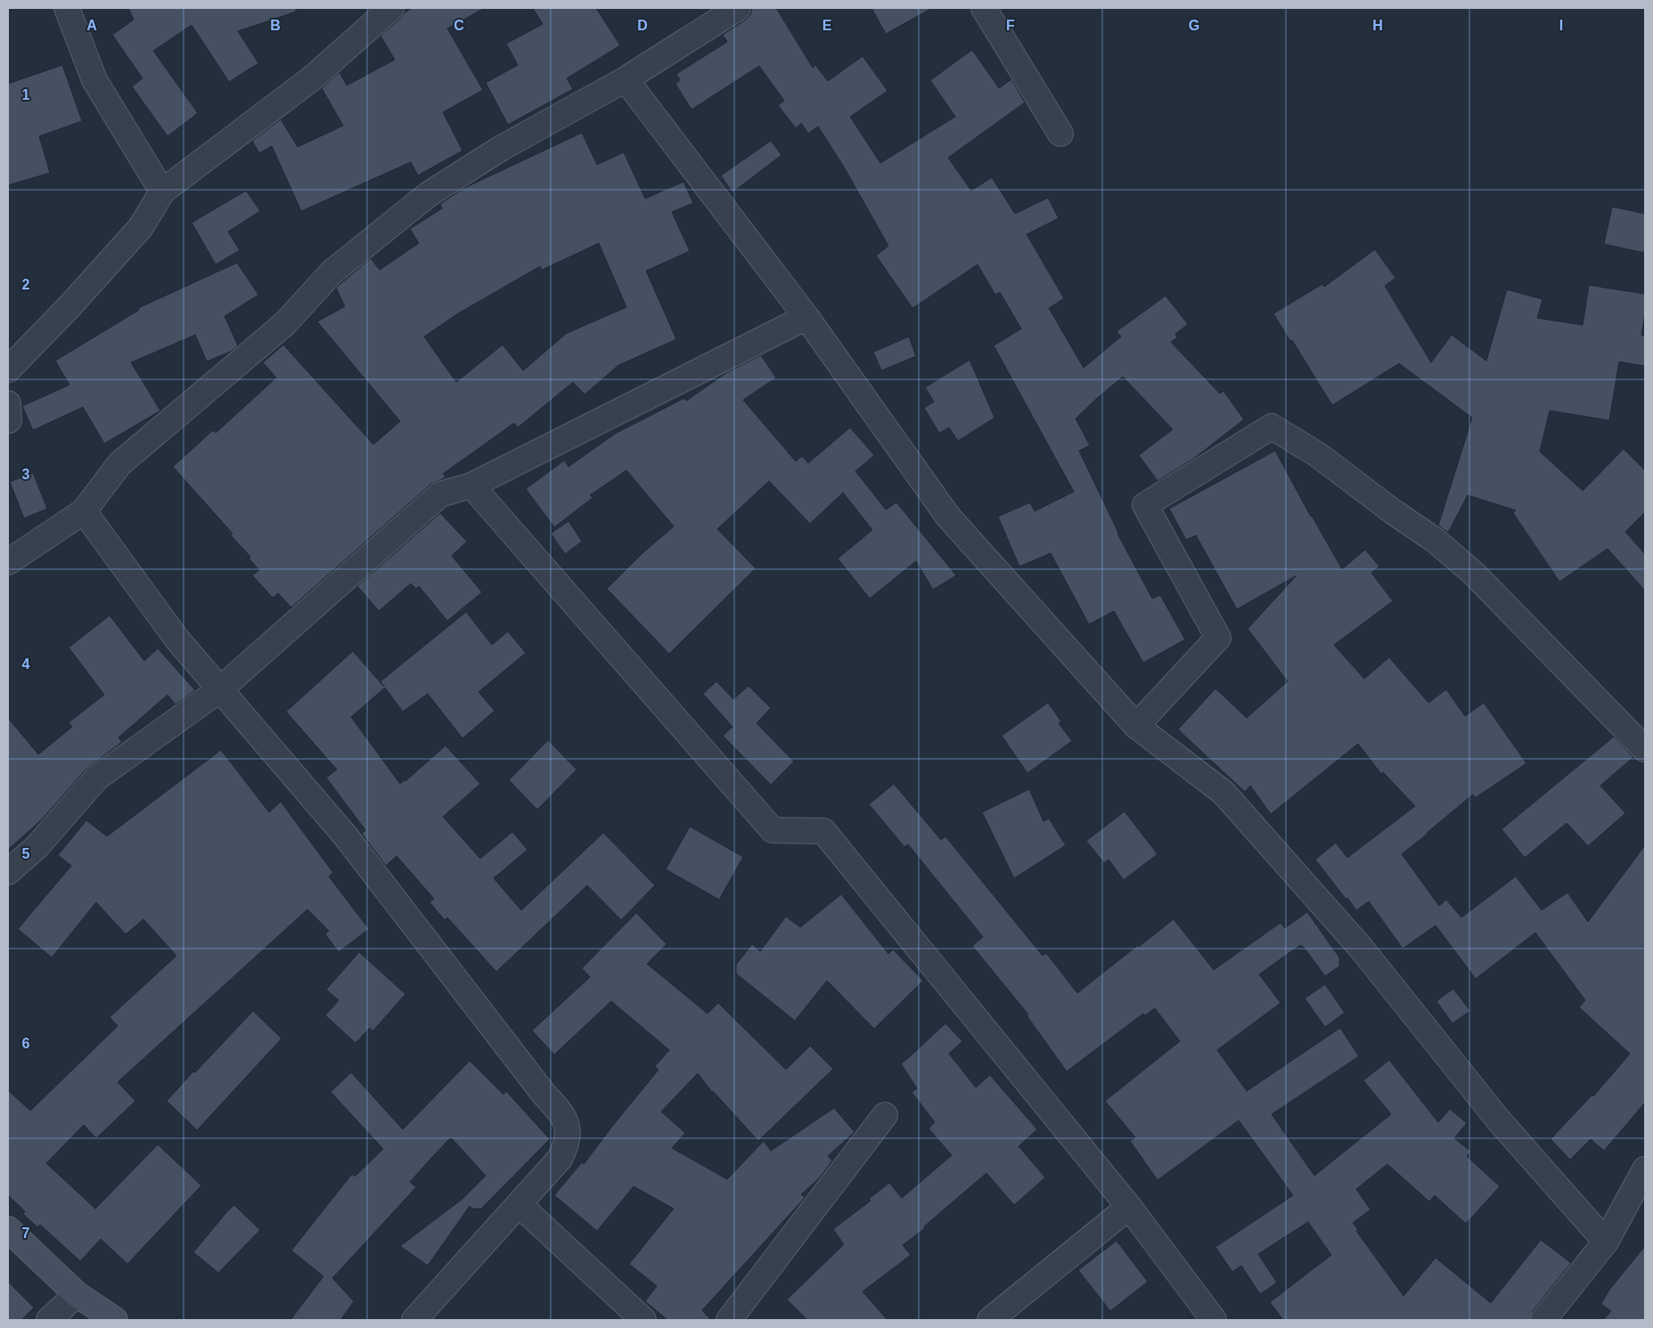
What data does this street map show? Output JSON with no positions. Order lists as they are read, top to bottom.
{
  "grid": {
    "columns": [
      "A",
      "B",
      "C",
      "D",
      "E",
      "F",
      "G",
      "H",
      "I"
    ],
    "rows": [
      "1",
      "2",
      "3",
      "4",
      "5",
      "6",
      "7"
    ]
  }
}
